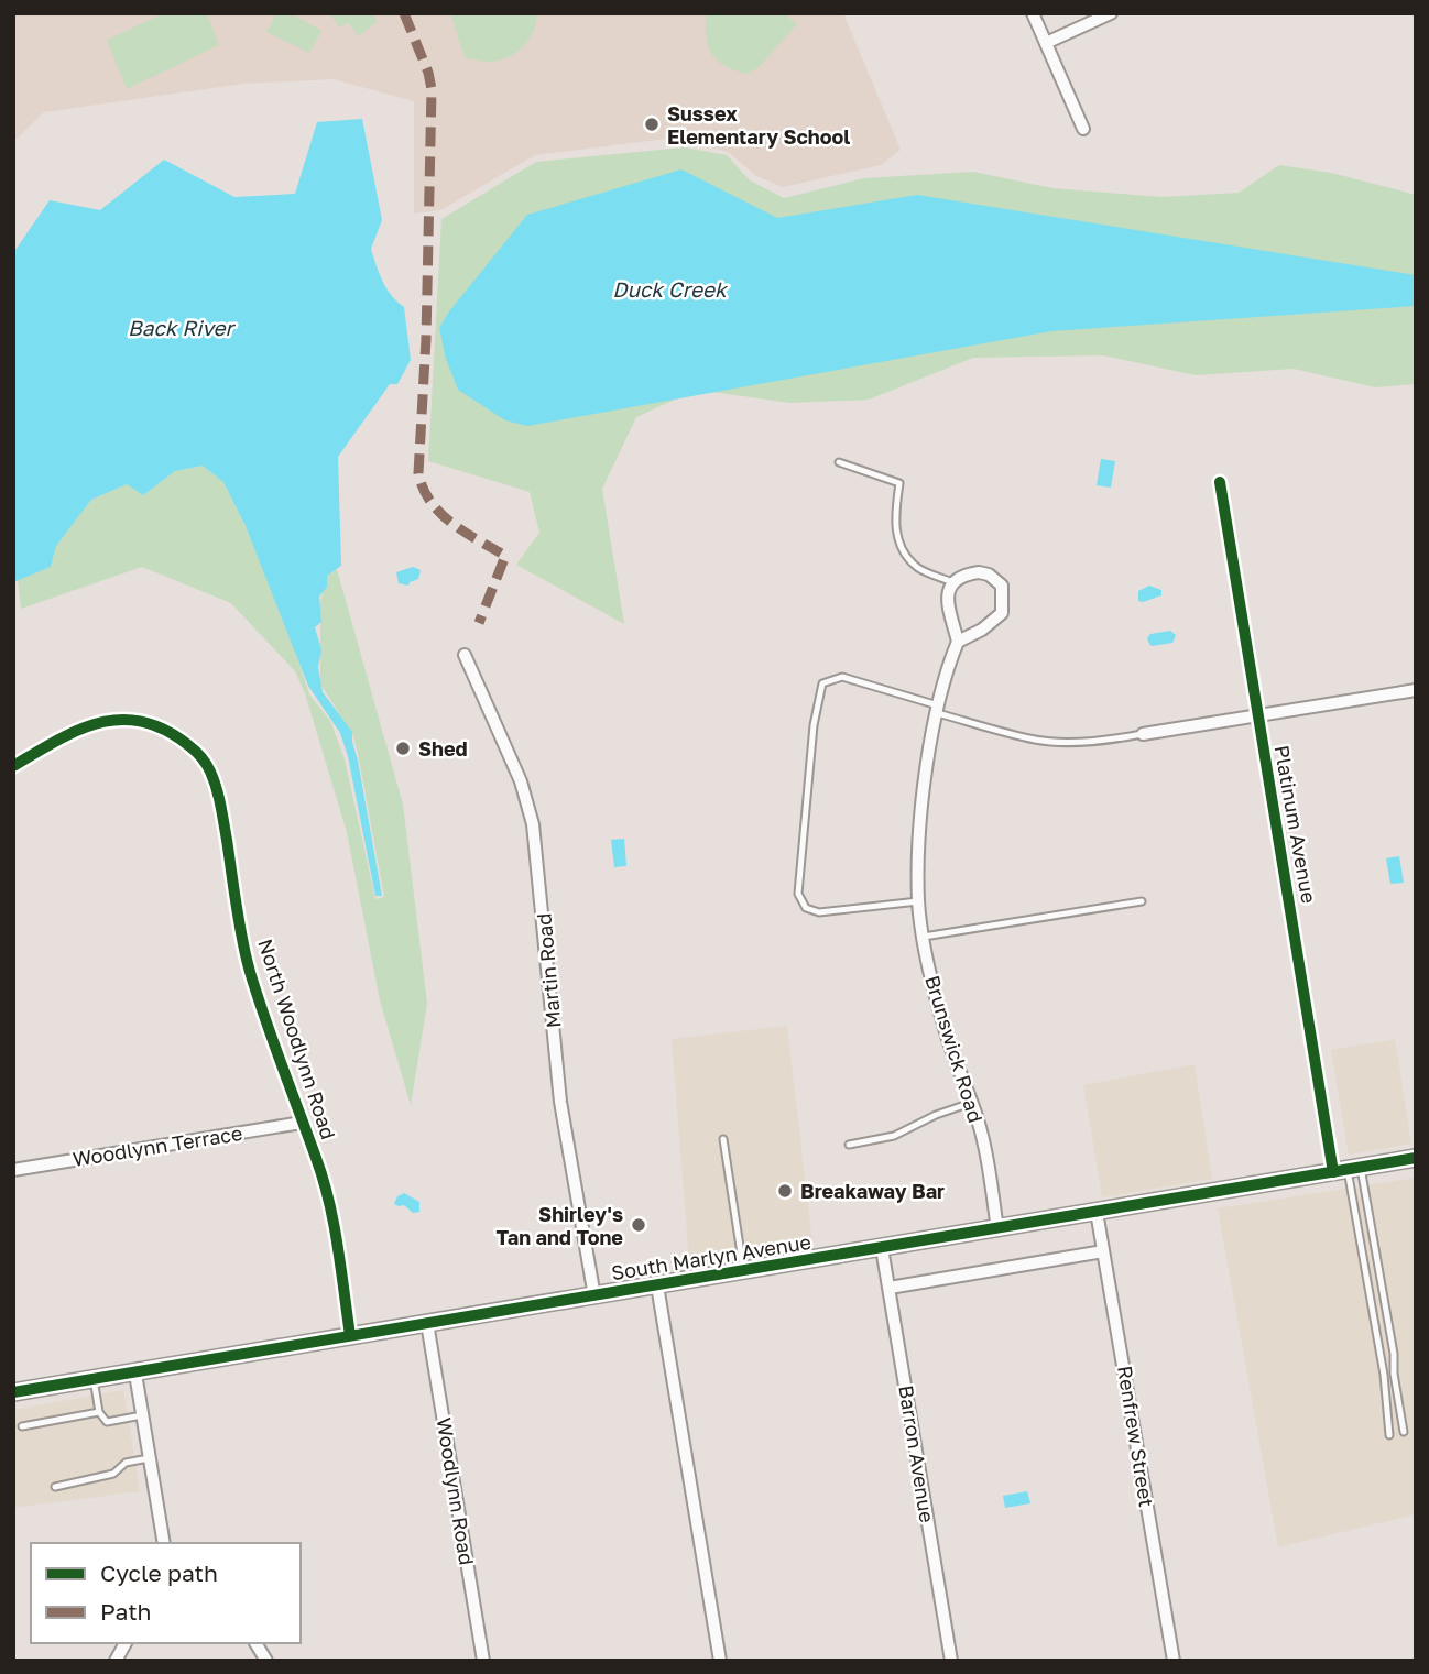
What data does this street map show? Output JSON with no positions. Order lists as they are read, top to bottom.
{
  "streets": {
    "street": [
      "Platinum Avenue",
      "Martin Road",
      "North Woodlynn Road",
      "Brunswick Road",
      "Woodlynn Terrace",
      "South Marlyn Avenue",
      "Renfrew Street",
      "Barron Avenue",
      "Woodlynn Road"
    ]
  },
  "crossings": [
    ["Platinum Avenue", "South Marlyn Avenue"],
    ["Martin Road", "South Marlyn Avenue"],
    ["North Woodlynn Road", "Woodlynn Terrace"],
    ["North Woodlynn Road", "South Marlyn Avenue"],
    ["Brunswick Road", "South Marlyn Avenue"],
    ["South Marlyn Avenue", "Renfrew Street"],
    ["South Marlyn Avenue", "Barron Avenue"],
    ["South Marlyn Avenue", "Woodlynn Road"]
  ],
  "water": ["Duck Creek", "Back River"],
  "places": [
    "Sussex Elementary School",
    "Shed",
    "Breakaway Bar",
    "Shirley's Tan and Tone"
  ],
  "legend": ["Cycle path", "Path"]
}
